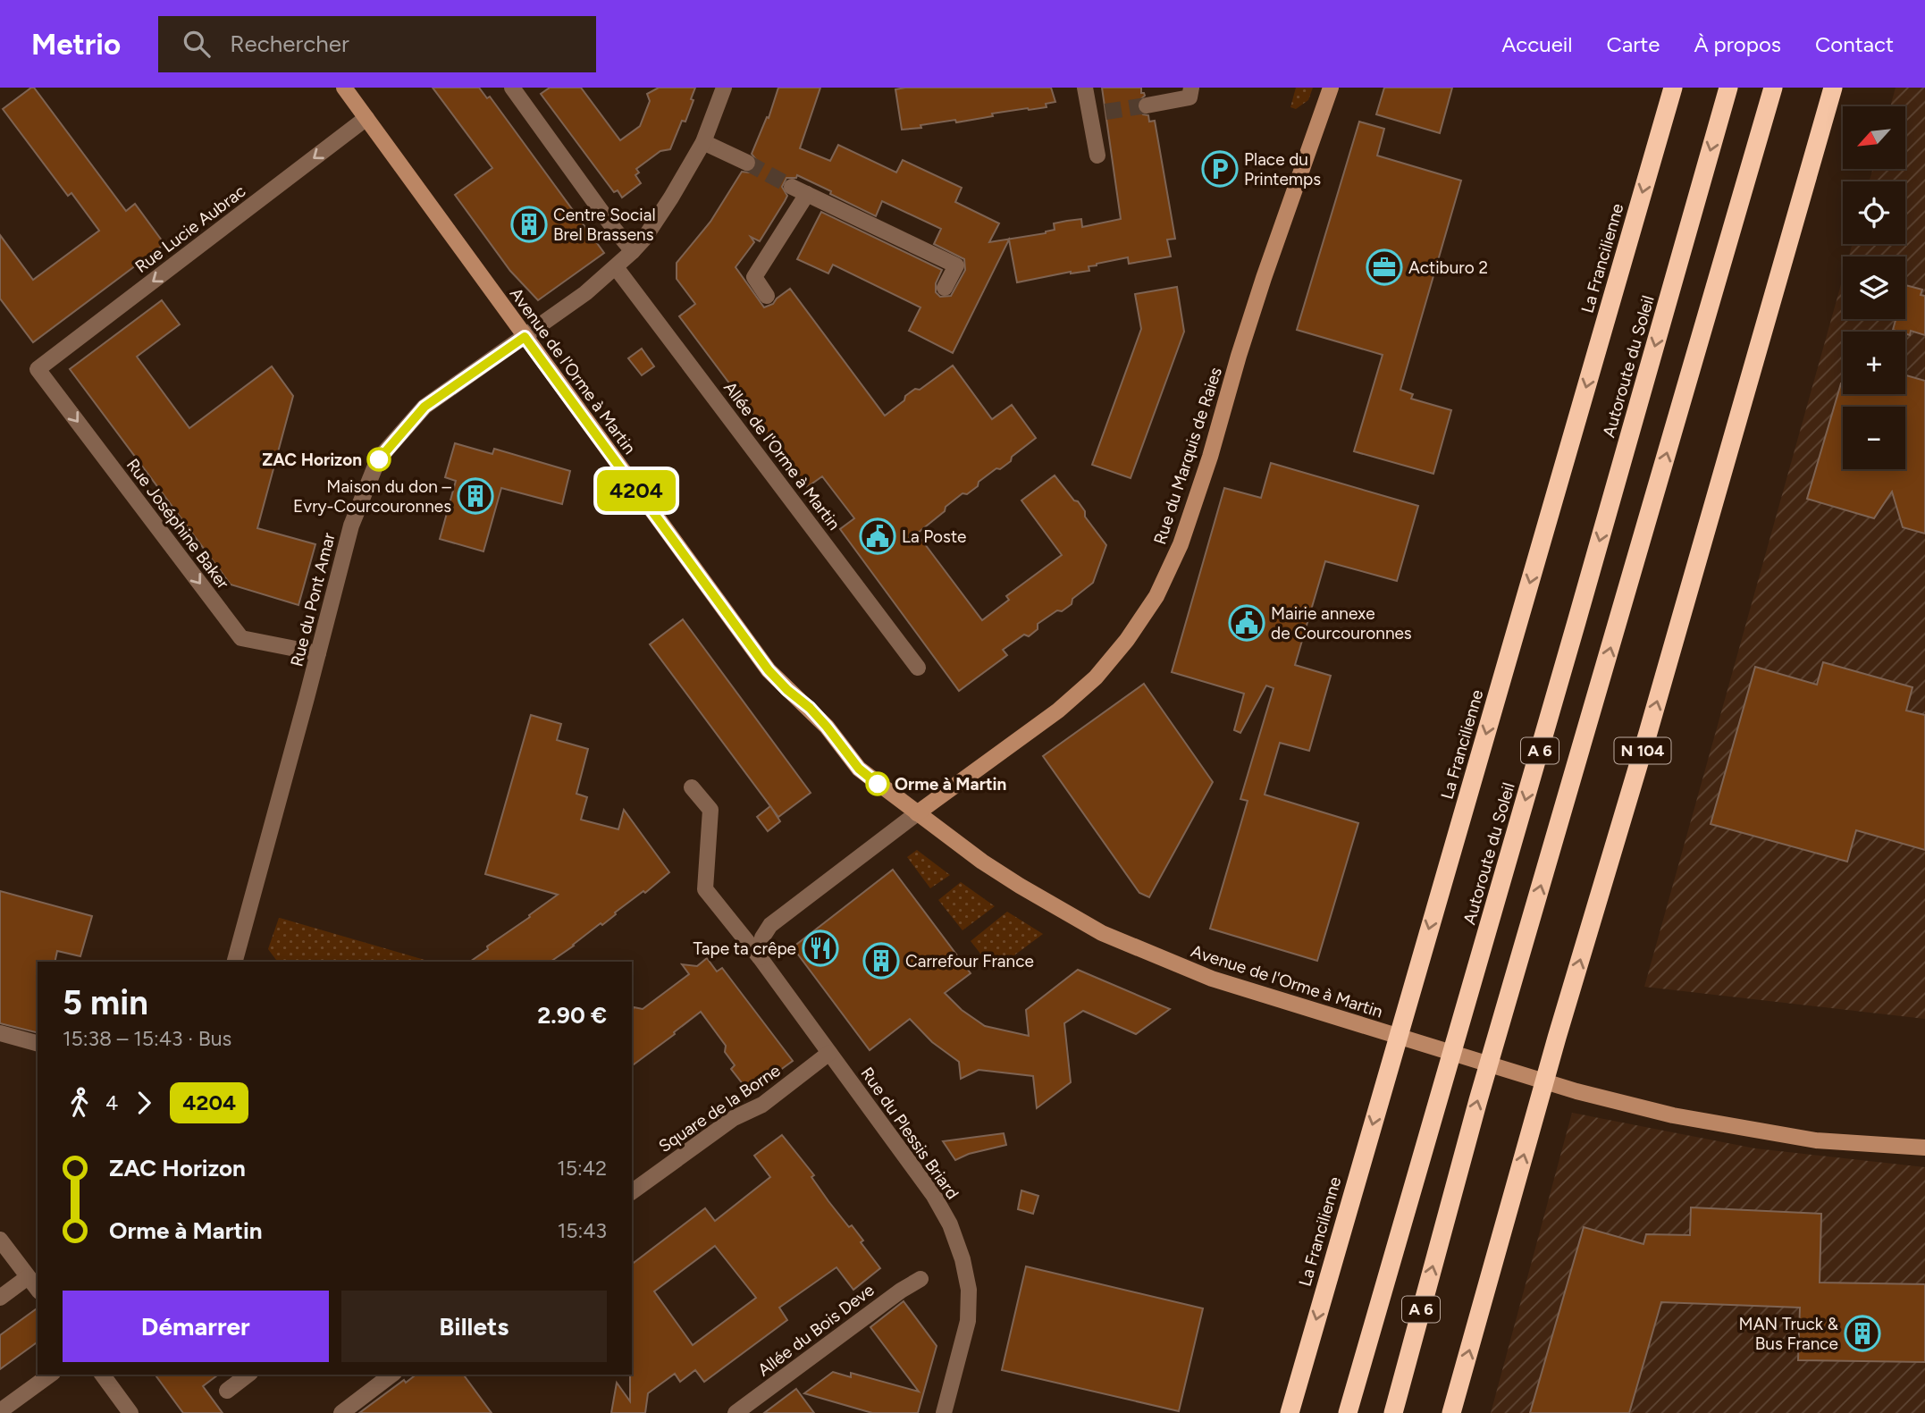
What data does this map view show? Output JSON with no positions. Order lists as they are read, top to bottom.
{
  "streets": {
    "highway": [
      "La Francilienne",
      "Autoroute du Soleil",
      "A 6",
      "N 104"
    ],
    "main road": ["Avenue de l'Orme à Martin", "Rue du Marquis de Raies"],
    "street": [
      "Rue Lucie Aubrac",
      "Allée de l'Orme à Martin",
      "Rue Joséphine Baker",
      "Rue du Pont Amar",
      "Square de la Borne",
      "Rue du Plessis Briard",
      "Allée du Bois Deve"
    ]
  },
  "crossings": [
    ["Rue Lucie Aubrac", "Avenue de l'Orme à Martin"],
    ["Rue Lucie Aubrac", "Rue Joséphine Baker"],
    ["Avenue de l'Orme à Martin", "Rue du Marquis de Raies"],
    ["Avenue de l'Orme à Martin", "Rue du Pont Amar"],
    ["Allée de l'Orme à Martin", "Rue du Pont Amar"],
    ["Rue Joséphine Baker", "Rue du Pont Amar"],
    ["Square de la Borne", "Rue du Plessis Briard"]
  ],
  "one_way": ["Rue Lucie Aubrac", "Rue Joséphine Baker"],
  "places": {
    "parking": ["Place du Printemps"],
    "building": [
      "Centre Social Brel Brassens",
      "Maison du don – Evry-Courcouronnes",
      "Carrefour France",
      "MAN Truck & Bus France"
    ],
    "office": ["Actiburo 2"],
    "other": ["ZAC Horizon", "Orme à Martin"],
    "public building": ["La Poste", "Mairie annexe de Courcouronnes"],
    "restaurant": ["Tape ta crêpe"]
  },
  "lines": ["bus line 4204"],
  "north": "bottom left",
  "page": {
    "header": "Metrio",
    "search": "Rechercher",
    "nav": [
      "Accueil",
      "Carte",
      "À propos",
      "Contact"
    ],
    "on_map": "4204",
    "map_buttons": ["+", "−"],
    "heading": ["5 min", "15:38 – 15:43 · Bus", "2.90 €"],
    "legs": ["4", "4204"],
    "list": [
      {
        "name": "ZAC Horizon",
        "value": "15:42"
      },
      {
        "name": "Orme à Martin",
        "value": "15:43"
      }
    ],
    "buttons": ["Démarrer", "Billets"]
  }
}
